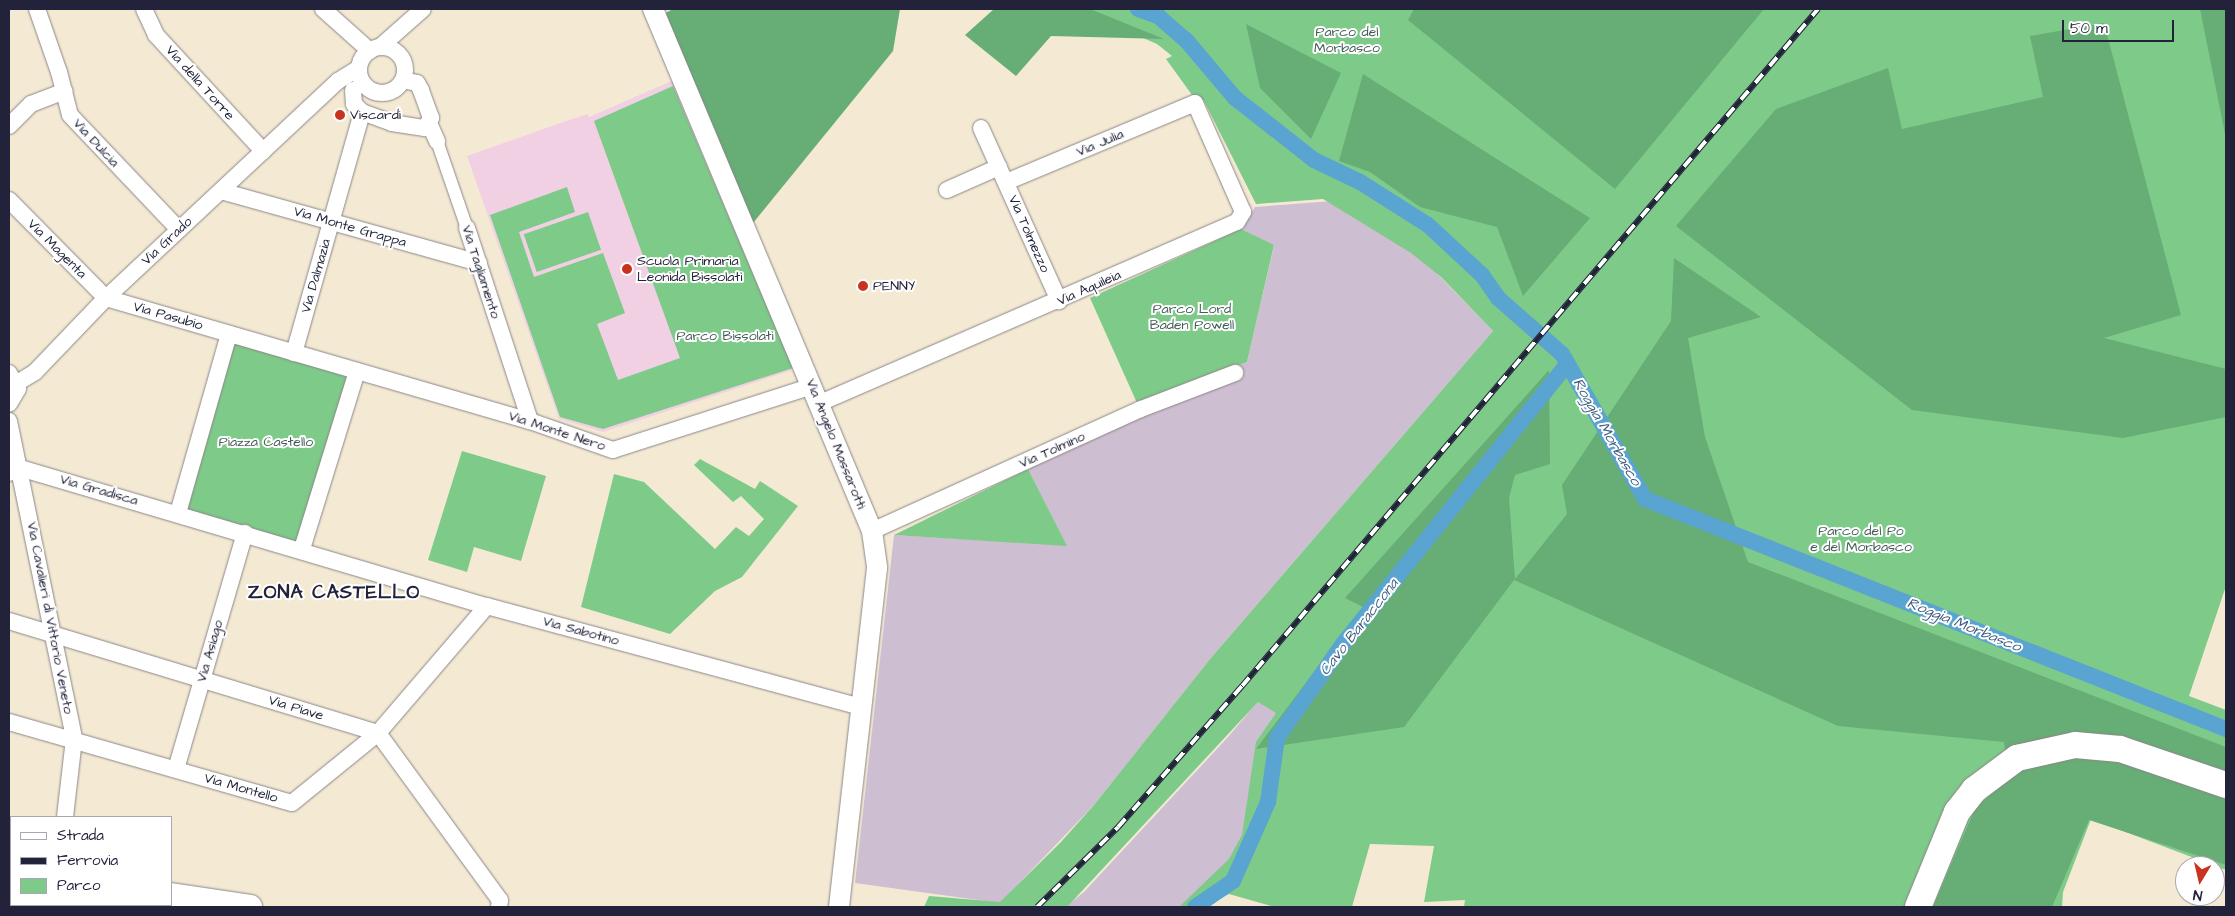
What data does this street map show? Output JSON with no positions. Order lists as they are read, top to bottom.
{
  "streets": {
    "street": [
      "Via della Torre",
      "Via Dulcia",
      "Via Julia",
      "Via Monte Grappa",
      "Via Tolmezzo",
      "Via Grado",
      "Via Magenta",
      "Via Tagliamento",
      "Via Dalmazia",
      "Via Aquileia",
      "Via Pasubio",
      "Via Monte Nero",
      "Via Angelo Massarotti",
      "Via Tolmino",
      "Via Gradisca",
      "Via Cavalieri di Vittorio Veneto",
      "Via Sabotino",
      "Via Asiago",
      "Via Piave",
      "Via Montello"
    ]
  },
  "crossings": [
    ["Via della Torre", "Via Grado"],
    ["Via Dulcia", "Via Grado"],
    ["Via Julia", "Via Tolmezzo"],
    ["Via Julia", "Via Aquileia"],
    ["Via Monte Grappa", "Via Grado"],
    ["Via Monte Grappa", "Via Tagliamento"],
    ["Via Monte Grappa", "Via Dalmazia"],
    ["Via Tolmezzo", "Via Aquileia"],
    ["Via Grado", "Via Magenta"],
    ["Via Grado", "Via Tagliamento"],
    ["Via Grado", "Via Pasubio"],
    ["Via Magenta", "Via Pasubio"],
    ["Via Tagliamento", "Via Monte Nero"],
    ["Via Aquileia", "Via Monte Nero"],
    ["Via Aquileia", "Via Angelo Massarotti"],
    ["Via Monte Nero", "Via Angelo Massarotti"],
    ["Via Angelo Massarotti", "Via Tolmino"],
    ["Via Angelo Massarotti", "Via Sabotino"],
    ["Via Gradisca", "Via Cavalieri di Vittorio Veneto"],
    ["Via Cavalieri di Vittorio Veneto", "Via Piave"],
    ["Via Cavalieri di Vittorio Veneto", "Via Montello"],
    ["Via Sabotino", "Via Montello"],
    ["Via Asiago", "Via Piave"],
    ["Via Asiago", "Via Montello"],
    ["Via Piave", "Via Montello"]
  ],
  "districts": ["ZONA CASTELLO"],
  "water": ["Roggia Morbasco", "Cavo Baraccona"],
  "parks": [
    "Parco del Morbasco",
    "Parco Lord Baden Powell",
    "Parco Bissolati",
    "Piazza Castello",
    "Parco del Po e del Morbasco"
  ],
  "places": ["Viscardi", "Scuola Primaria Leonida Bissolati", "PENNY"],
  "legend": ["Strada", "Ferrovia", "Parco"],
  "scale_bar": "50 m",
  "north": "bottom"
}
